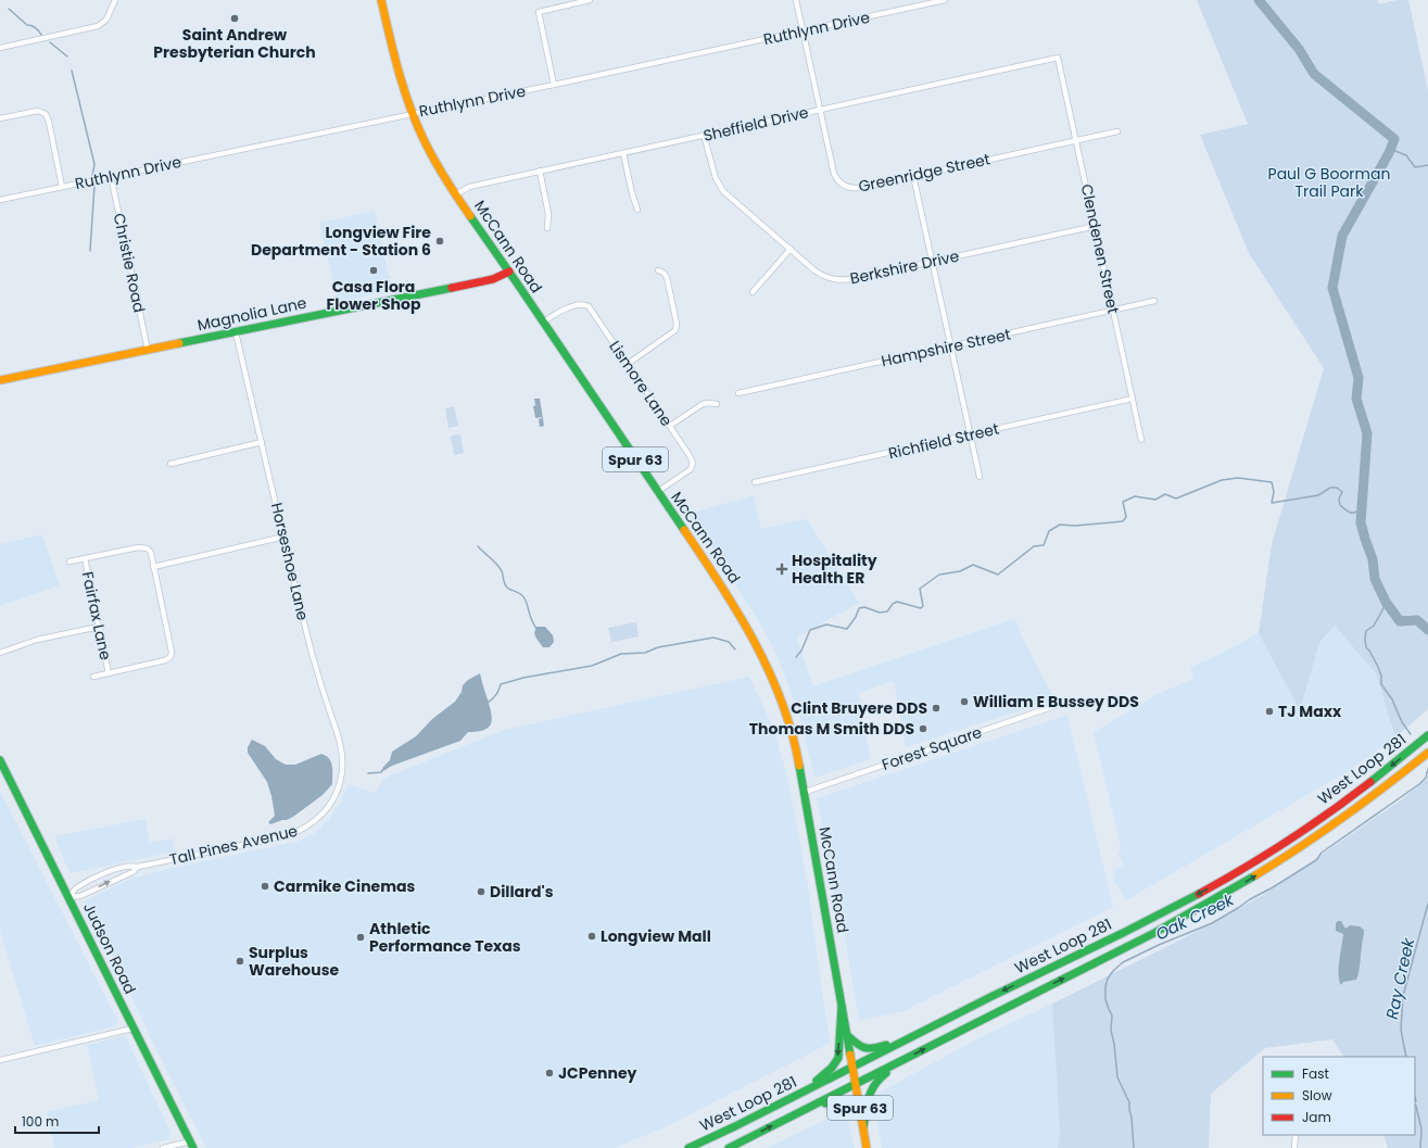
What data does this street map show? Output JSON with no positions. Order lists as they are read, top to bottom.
{
  "streets": {
    "main road": [
      "McCann Road",
      "Magnolia Lane",
      "Spur 63",
      "West Loop 281",
      "Judson Road"
    ],
    "street": [
      "Ruthlynn Drive",
      "Sheffield Drive",
      "Greenridge Street",
      "Clendenen Street",
      "Christie Road",
      "Berkshire Drive",
      "Hampshire Street",
      "Lismore Lane",
      "Richfield Street",
      "Horseshoe Lane",
      "Fairfax Lane",
      "Forest Square",
      "Tall Pines Avenue"
    ]
  },
  "crossings": [
    ["Ruthlynn Drive", "Greenridge Street"],
    ["Ruthlynn Drive", "McCann Road"],
    ["Ruthlynn Drive", "Christie Road"],
    ["Sheffield Drive", "Greenridge Street"],
    ["Sheffield Drive", "McCann Road"],
    ["Sheffield Drive", "Clendenen Street"],
    ["Sheffield Drive", "Berkshire Drive"],
    ["Greenridge Street", "Clendenen Street"],
    ["McCann Road", "Magnolia Lane"],
    ["McCann Road", "Lismore Lane"],
    ["McCann Road", "Forest Square"],
    ["McCann Road", "West Loop 281"],
    ["Clendenen Street", "Berkshire Drive"],
    ["Clendenen Street", "Hampshire Street"],
    ["Clendenen Street", "Richfield Street"],
    ["Christie Road", "Magnolia Lane"],
    ["Magnolia Lane", "Horseshoe Lane"],
    ["Horseshoe Lane", "Tall Pines Avenue"],
    ["Tall Pines Avenue", "Judson Road"]
  ],
  "water": ["Oak Creek", "Ray Creek"],
  "parks": ["Paul G Boorman Trail Park"],
  "places": {
    "other": [
      "Saint Andrew Presbyterian Church",
      "Longview Fire Department - Station 6",
      "Casa Flora Flower Shop",
      "William E Bussey DDS",
      "Clint Bruyere DDS",
      "TJ Maxx",
      "Thomas M Smith DDS",
      "Carmike Cinemas",
      "Dillard's",
      "Longview Mall",
      "Athletic Performance Texas",
      "Surplus Warehouse",
      "JCPenney"
    ],
    "health": ["Hospitality Health ER"]
  },
  "legend": ["Fast", "Slow", "Jam"],
  "scale_bar": "100 m"
}
